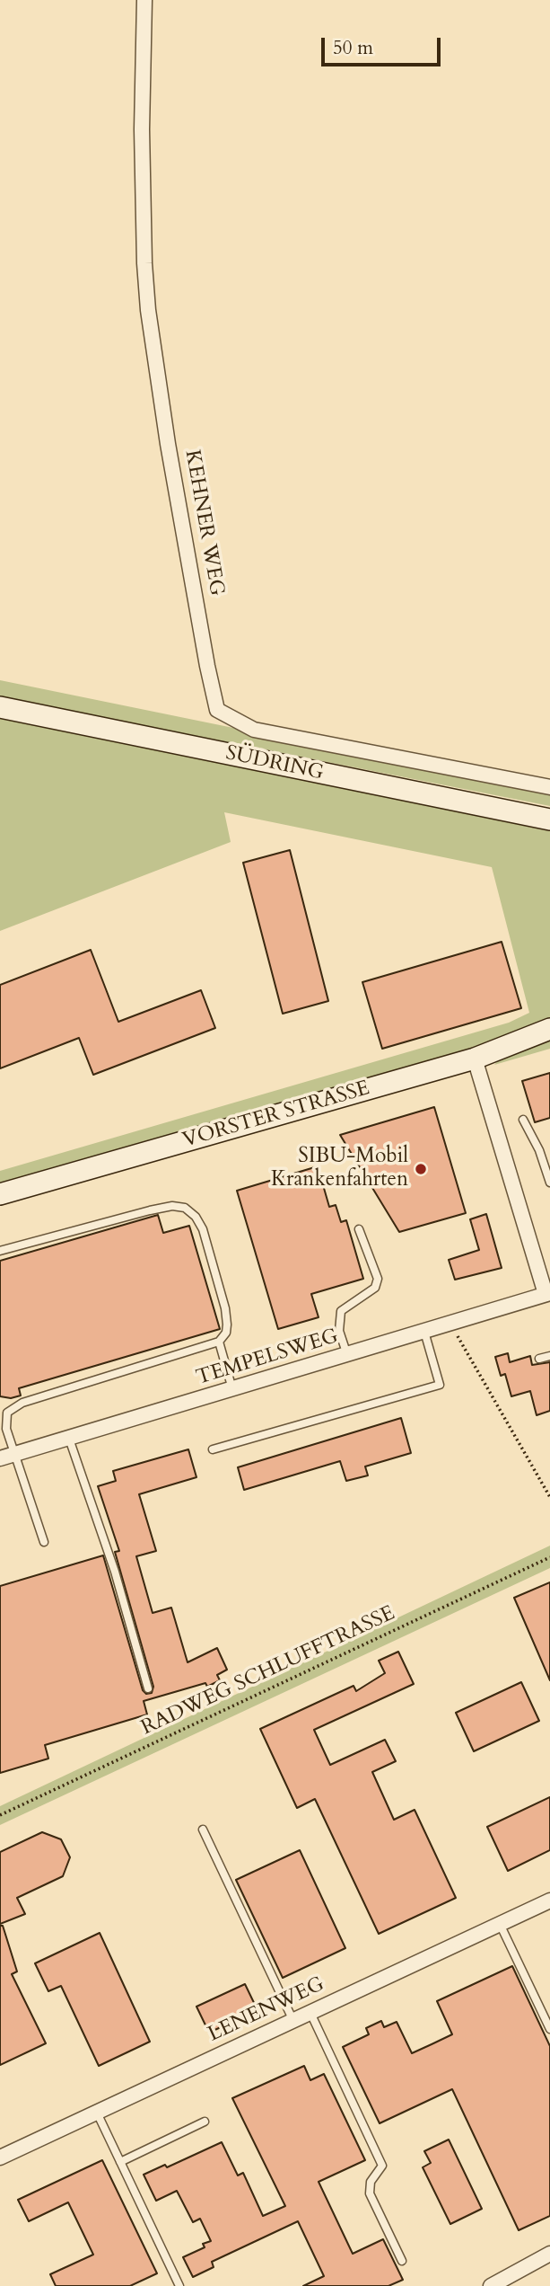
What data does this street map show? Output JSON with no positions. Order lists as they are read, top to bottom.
{
  "streets": {
    "street": [
      "KEHNER WEG",
      "SÜDRING",
      "VORSTER STRASSE",
      "TEMPELSWEG",
      "LENENWEG"
    ],
    "path": ["RADWEG SCHLUFFTRASSE"]
  },
  "crossings": [
    ["VORSTER STRASSE", "TEMPELSWEG"]
  ],
  "places": ["SIBU-Mobil Krankenfahrten"],
  "scale_bar": "50 m"
}
